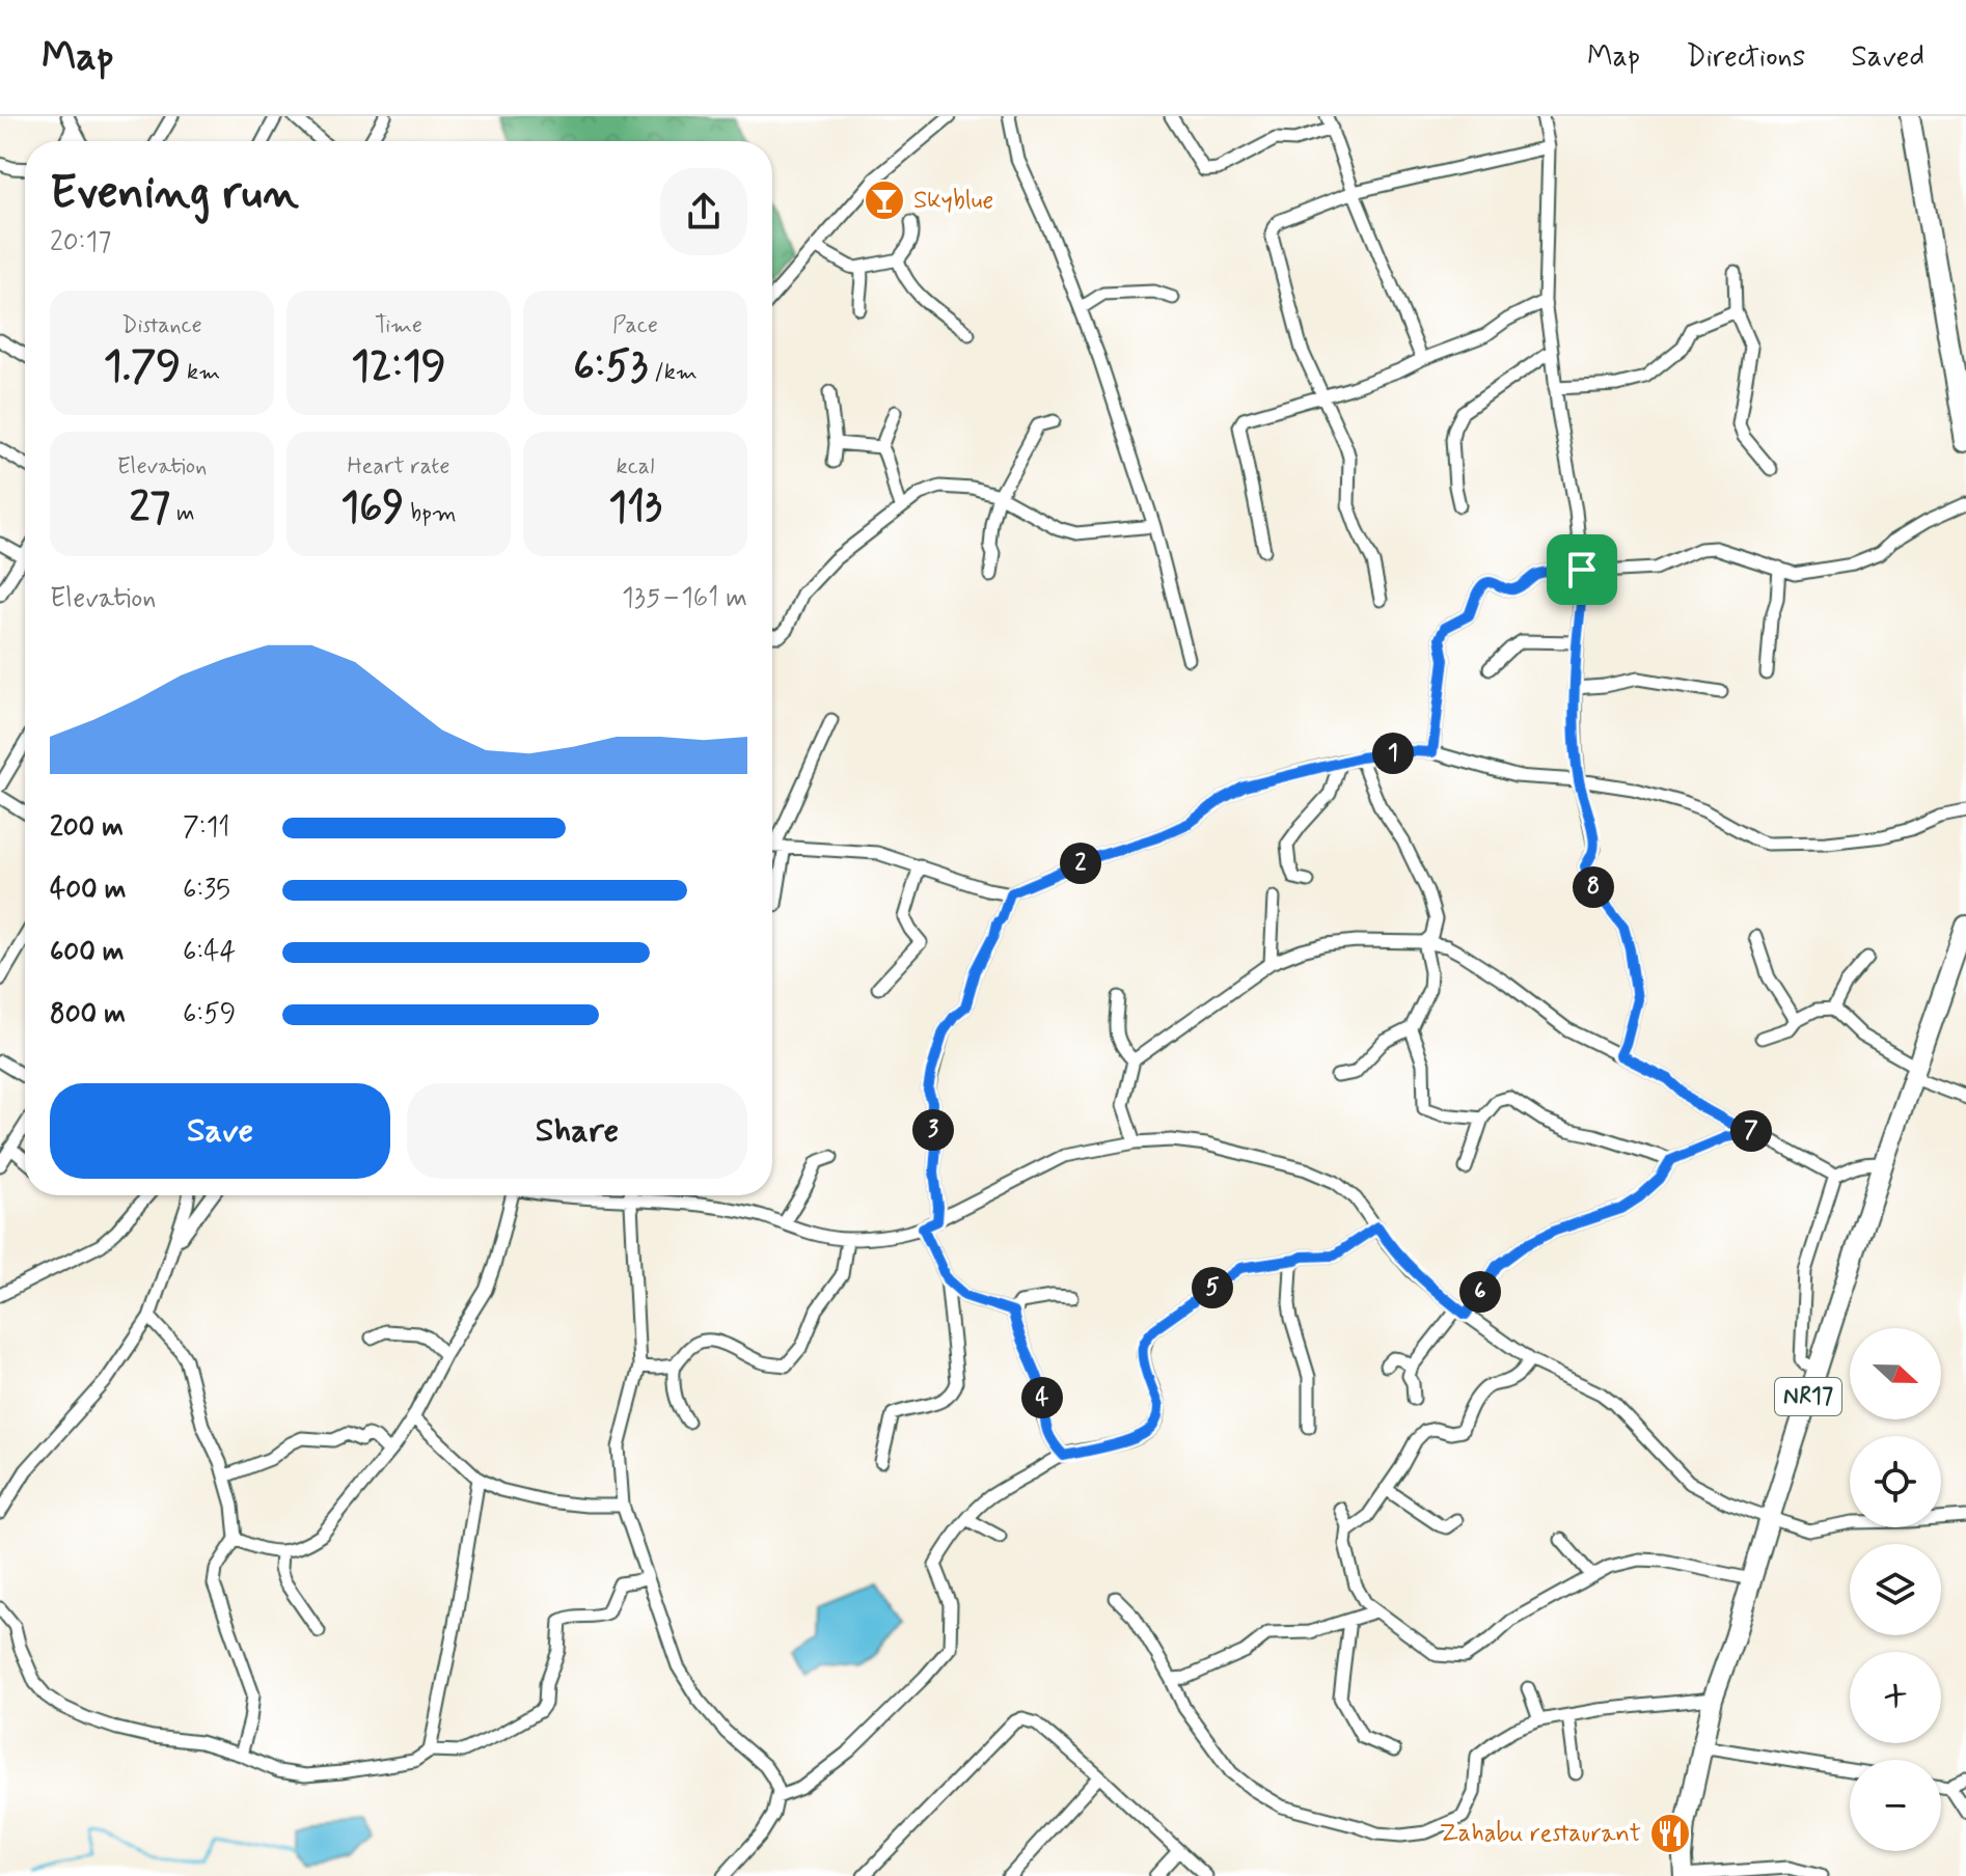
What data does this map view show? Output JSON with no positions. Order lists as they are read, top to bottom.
{
  "streets": {
    "main road": ["NR17"]
  },
  "places": {
    "bar": ["Skyblue"],
    "restaurant": ["Zahabu restaurant"]
  },
  "north": "right",
  "page": {
    "header": "Map",
    "nav": ["Map", "Directions", "Saved"],
    "heading": ["Evening run", "20:17"],
    "stats": [
      ["Distance", "1.79 km"],
      ["Time", "12:19"],
      ["Pace", "6:53 /km"],
      ["Elevation", "27 m"],
      ["Heart rate", "169 bpm"],
      ["kcal", "113"]
    ],
    "chart": ["Elevation", "135–161 m"],
    "pins": [
      "1",
      "2",
      "8",
      "3",
      "7",
      "5",
      "6",
      "4"
    ],
    "list": [
      {
        "name": "200 m",
        "note": "7:11"
      },
      {
        "name": "400 m",
        "note": "6:35"
      },
      {
        "name": "600 m",
        "note": "6:44"
      },
      {
        "name": "800 m",
        "note": "6:59"
      }
    ],
    "buttons": ["Save", "Share"],
    "map_buttons": ["+", "−"]
  }
}
